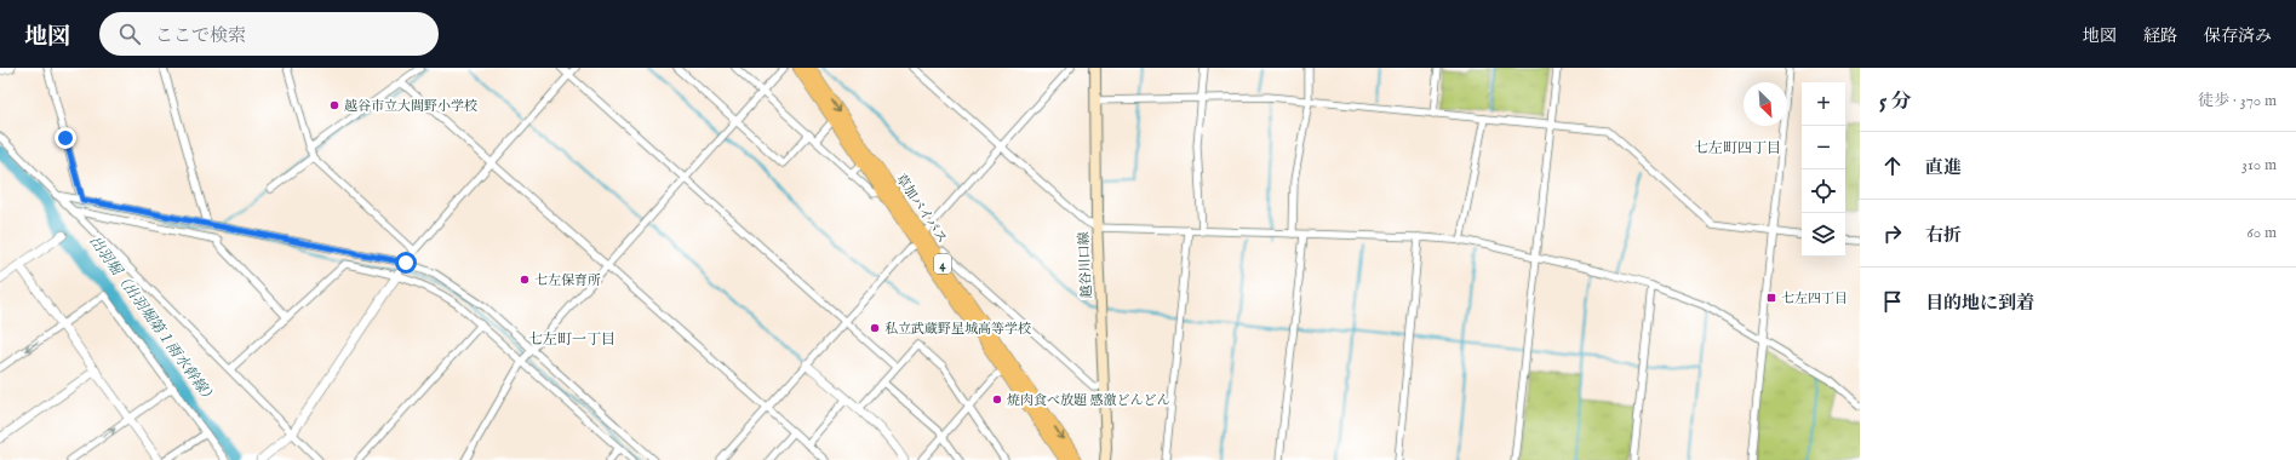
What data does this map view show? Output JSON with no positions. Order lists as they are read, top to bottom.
{
  "streets": {
    "highway": ["草加バイパス", "4"],
    "main road": ["越谷川口線"]
  },
  "districts": ["七左町四丁目", "七左町一丁目"],
  "water": ["出羽堀（出羽堀第１雨水幹線）"],
  "places": {
    "other": [
      "越谷市立大間野小学校",
      "七左保育所",
      "私立武蔵野星城高等学校",
      "焼肉食べ放題 感激どんどん"
    ],
    "transit": ["七左四丁目"]
  },
  "north": "bottom right",
  "page": {
    "header": "地図",
    "search": "ここで検索",
    "nav": ["地図", "経路", "保存済み"],
    "heading": ["5 分", "徒歩 · 370 m"],
    "map_buttons": ["+", "−"],
    "list": [
      ["直進", "310 m"],
      ["右折", "60 m"],
      "目的地に到着"
    ]
  }
}
